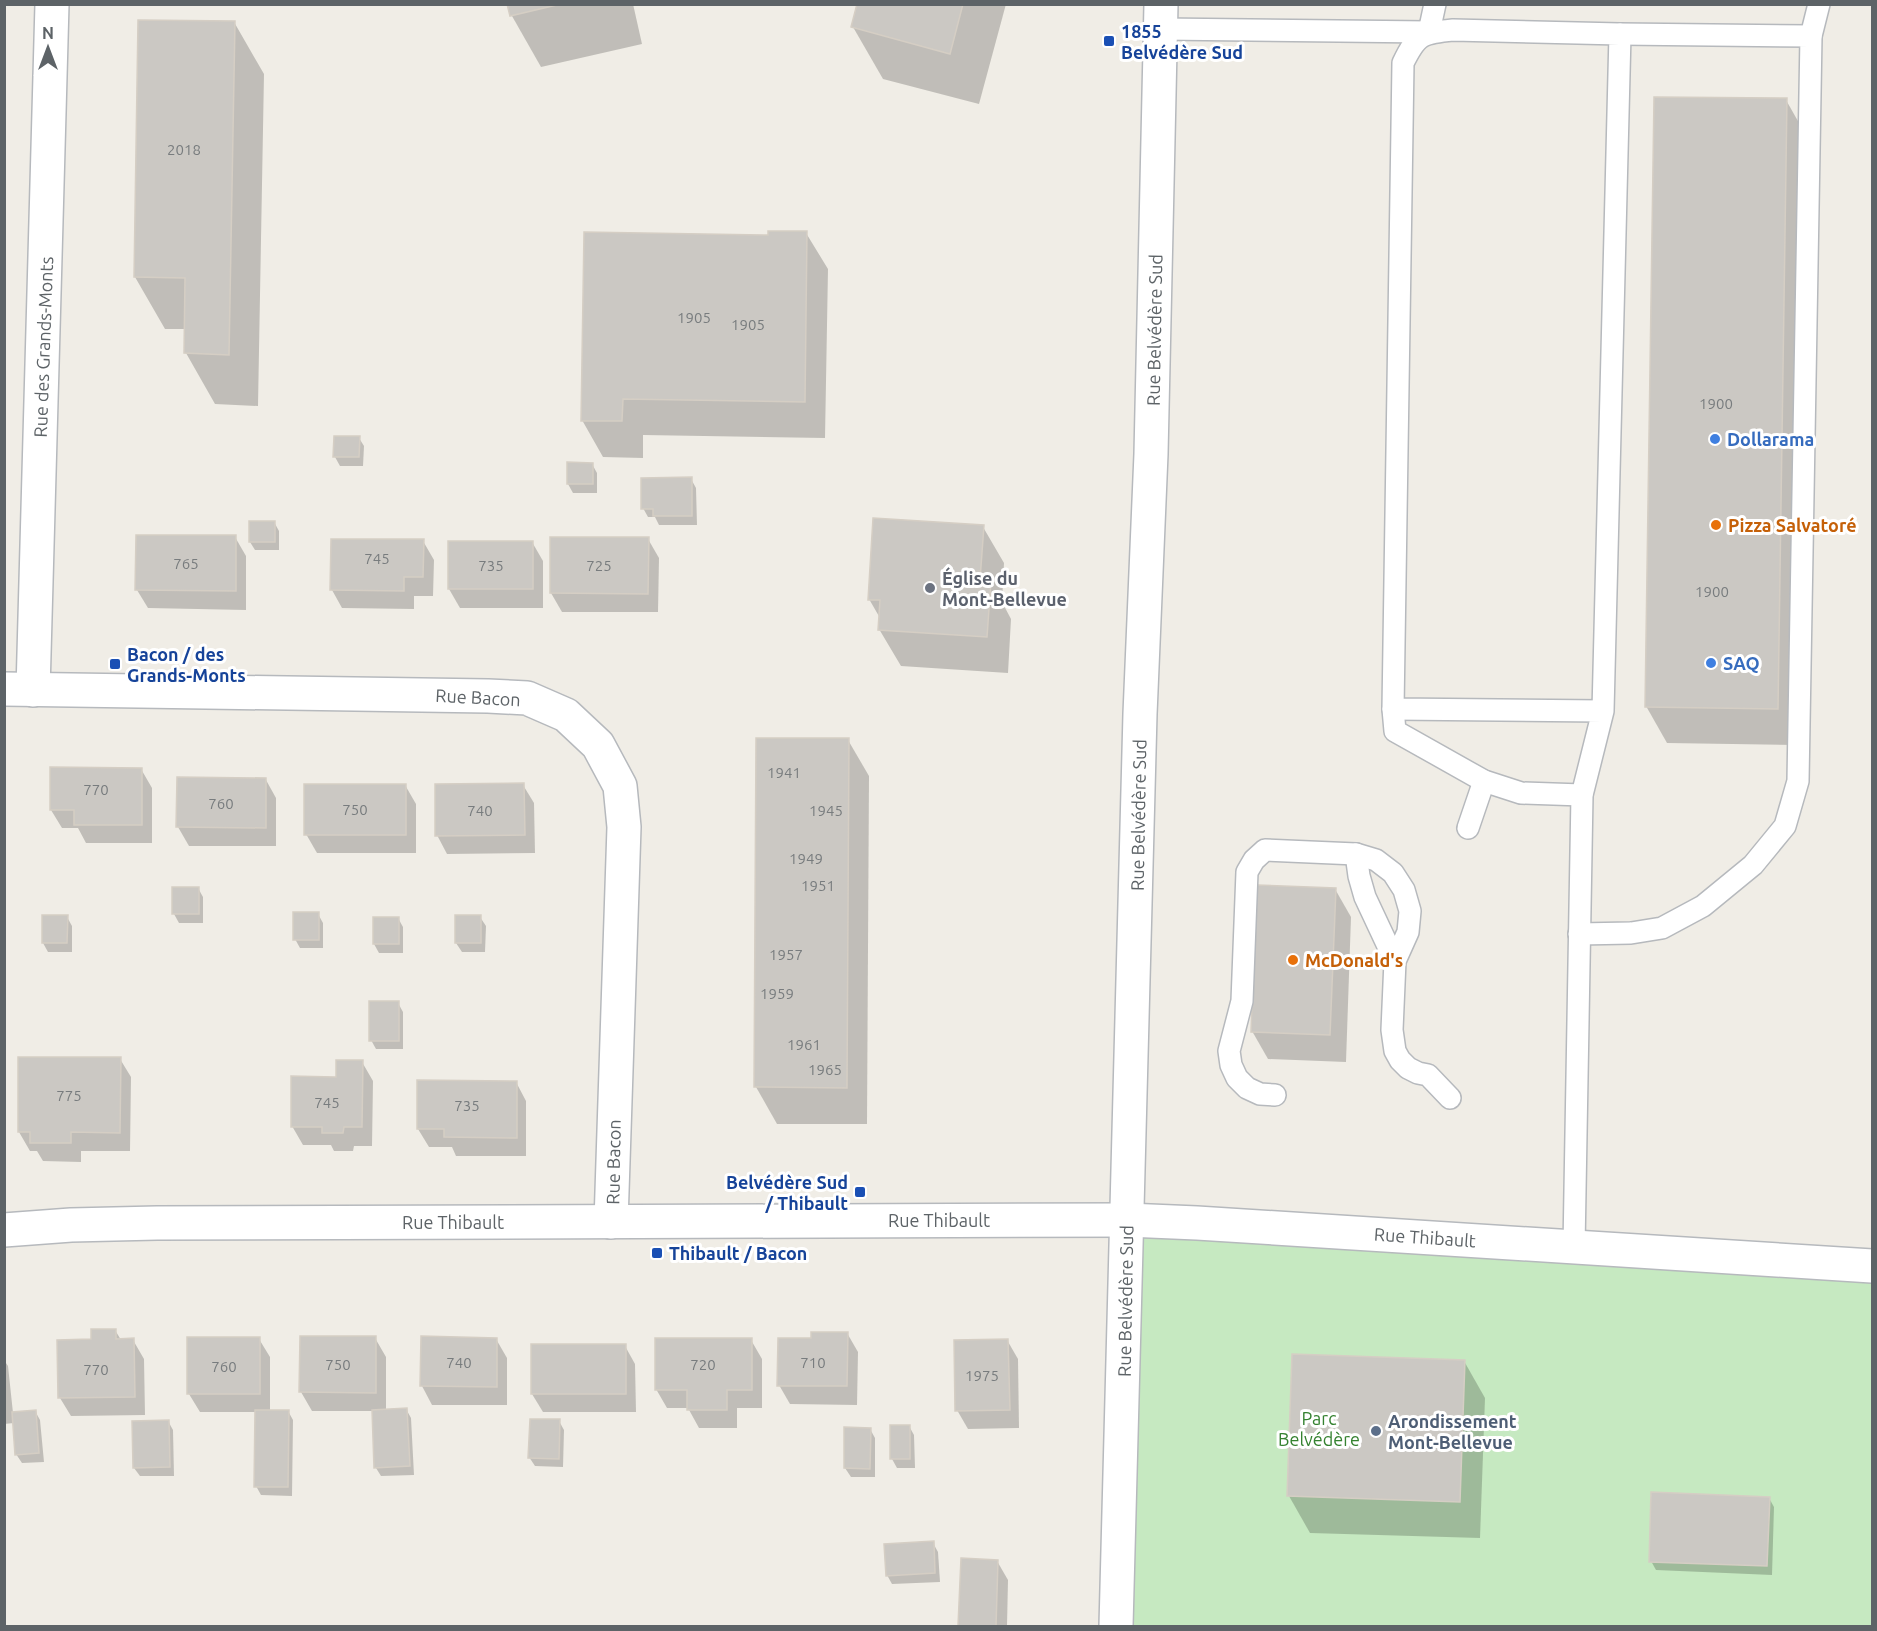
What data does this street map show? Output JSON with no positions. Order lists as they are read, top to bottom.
{
  "streets": {
    "street": [
      "Rue Belvédère Sud",
      "Rue des Grands-Monts",
      "Rue Bacon",
      "Rue Thibault"
    ]
  },
  "crossings": [
    ["Rue Belvédère Sud", "Rue Thibault"],
    ["Rue des Grands-Monts", "Rue Bacon"],
    ["Rue Bacon", "Rue Thibault"]
  ],
  "parks": ["Parc Belvédère"],
  "places": {
    "transit": [
      "1855 Belvédère Sud",
      "Bacon / des Grands-Monts",
      "Belvédère Sud / Thibault",
      "Thibault / Bacon"
    ],
    "other": [
      "Dollarama",
      "Pizza Salvatoré",
      "Église du Mont-Bellevue",
      "SAQ",
      "McDonald's",
      "Arondissement Mont-Bellevue"
    ]
  },
  "house_numbers": [
    "2018",
    "1905",
    "1905",
    "1900",
    "745",
    "765",
    "735",
    "725",
    "1900",
    "1941",
    "770",
    "760",
    "750",
    "740",
    "1945",
    "1949",
    "1951",
    "1957",
    "1959",
    "1961",
    "1965",
    "775",
    "745",
    "735",
    "740",
    "710",
    "750",
    "720",
    "760",
    "770",
    "1975"
  ],
  "north": "top"
}
